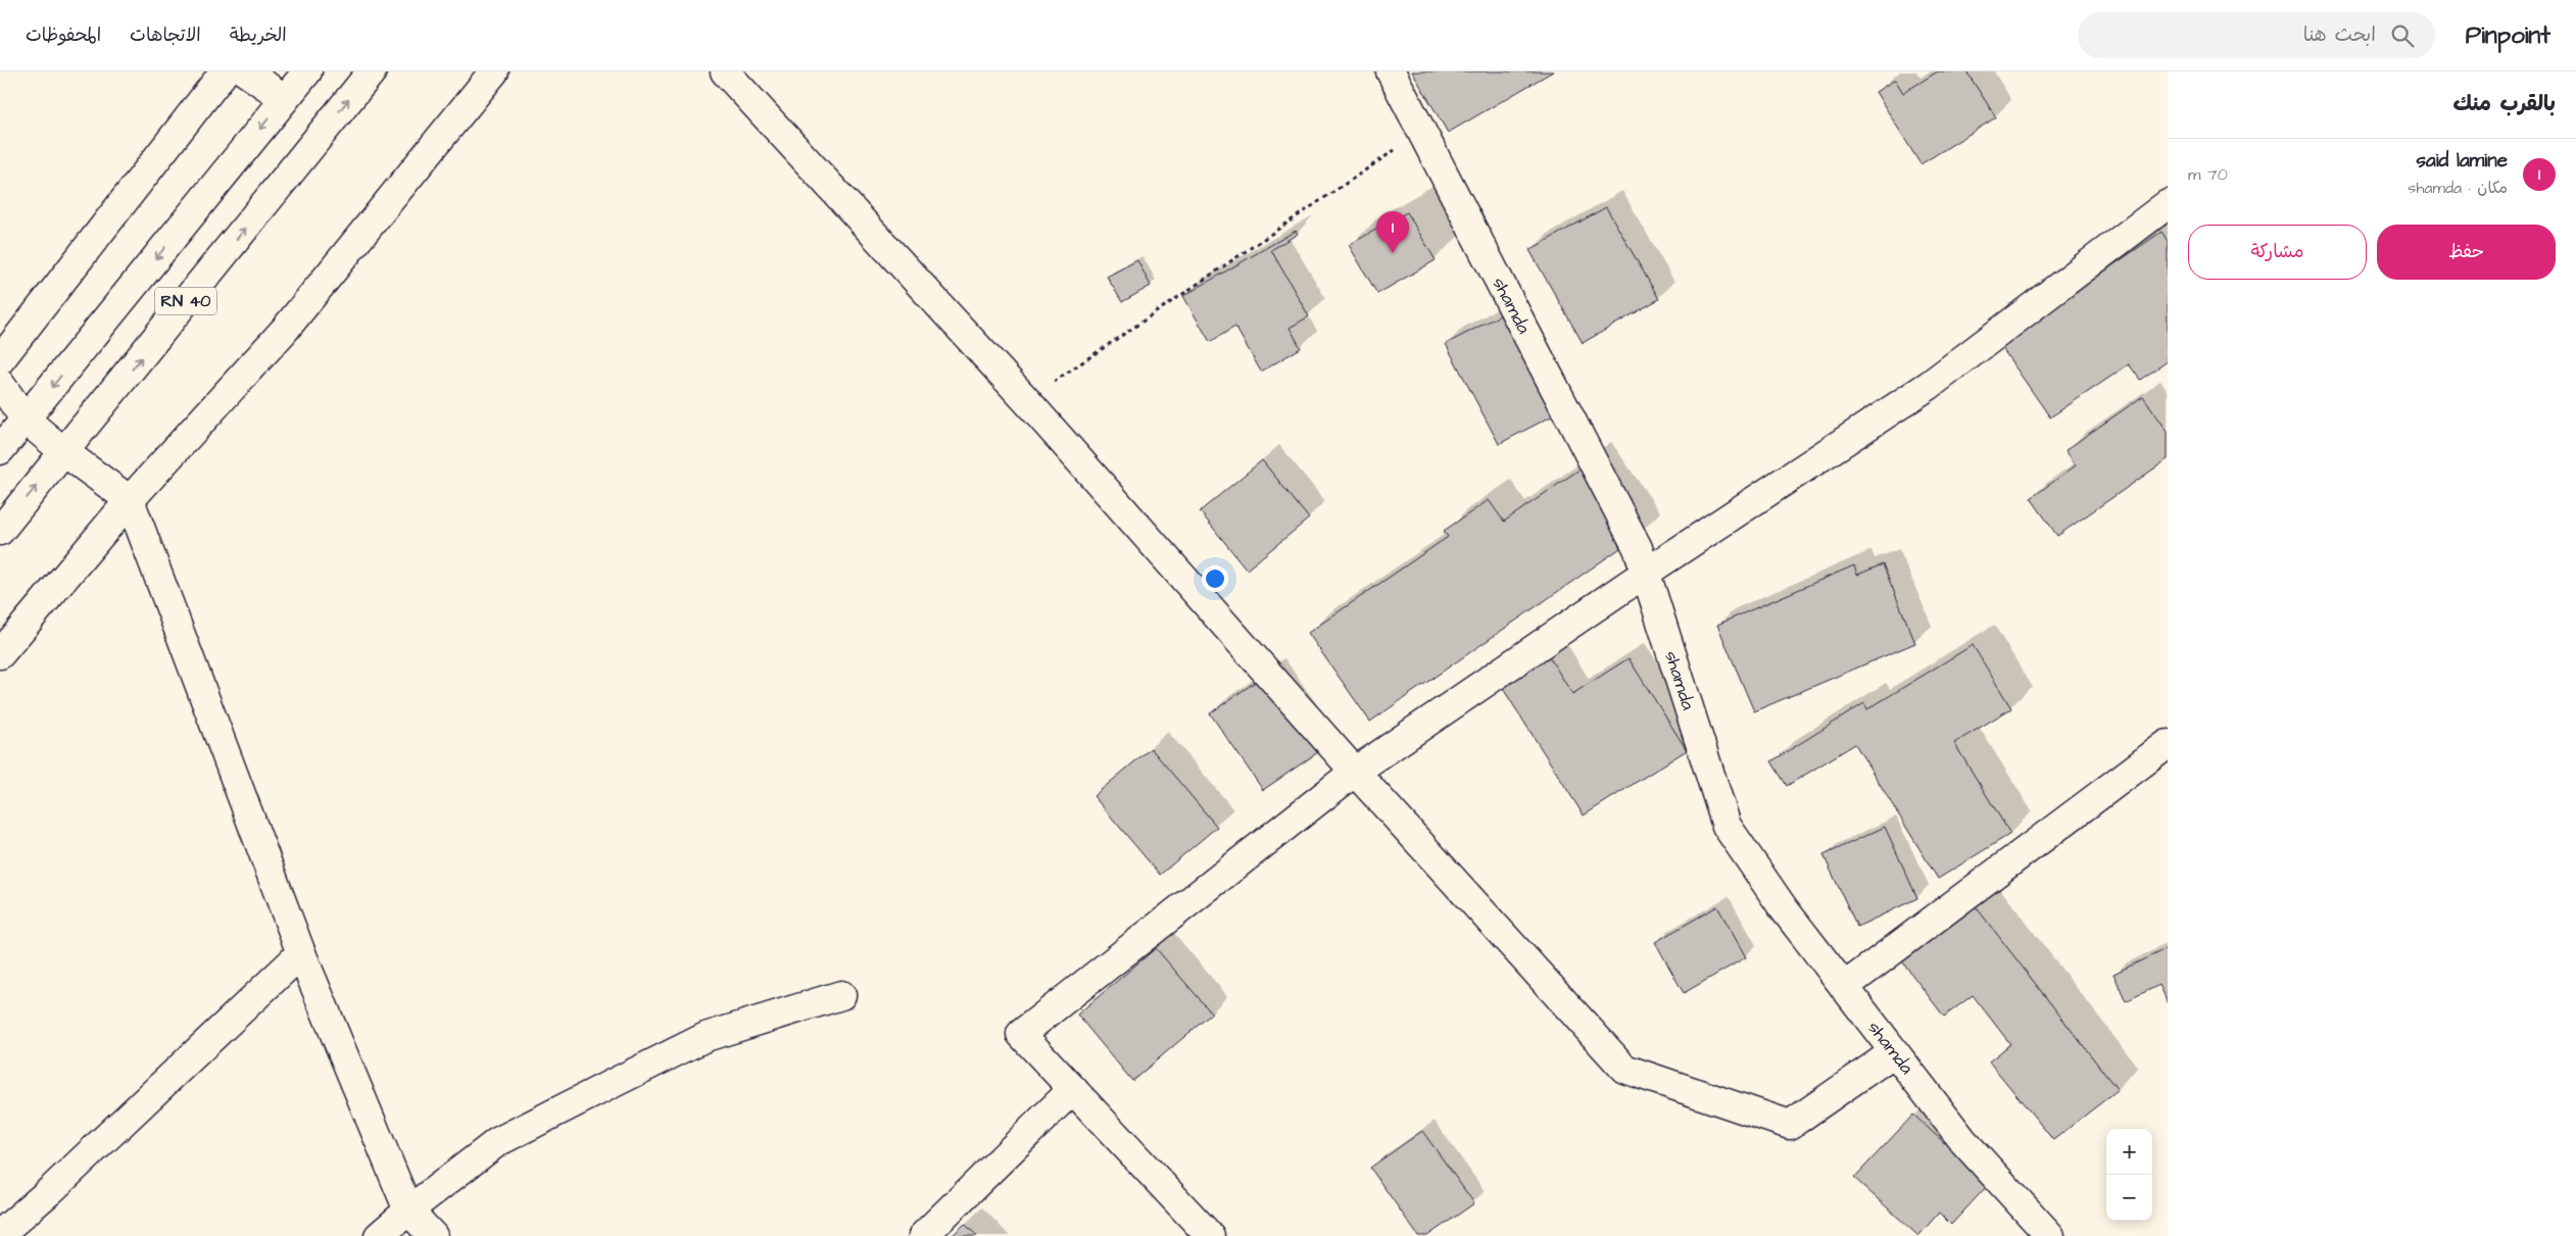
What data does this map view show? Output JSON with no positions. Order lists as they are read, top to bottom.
{
  "streets": {
    "street": ["RN 40", "shamda"]
  },
  "page": {
    "header": "Pinpoint",
    "search": "ابحث هنا",
    "nav": ["الخريطة", "الاتجاهات", "المحفوظات"],
    "heading": "بالقرب منك",
    "list": [
      {
        "mark": "1",
        "name": "said lamine",
        "note": "مكان · shamda",
        "value": "70 m"
      }
    ],
    "buttons": ["حفظ", "مشاركة"],
    "pins": "1",
    "map_buttons": ["+", "−"]
  }
}
